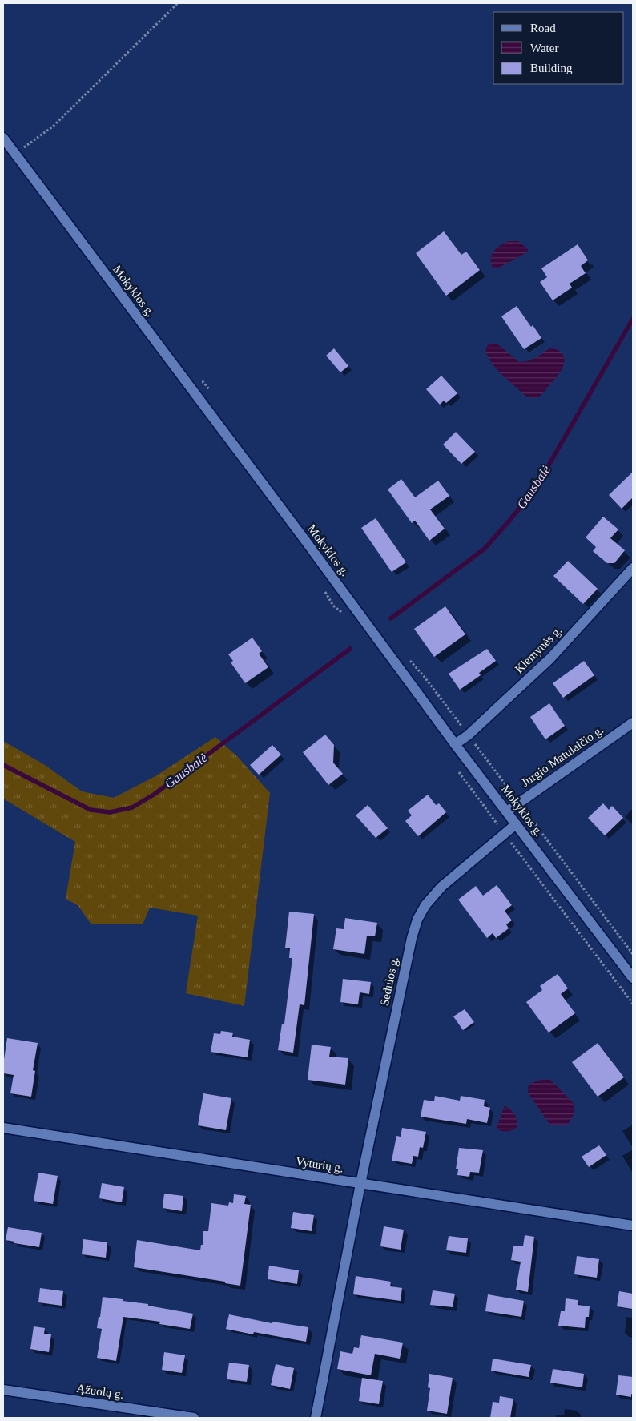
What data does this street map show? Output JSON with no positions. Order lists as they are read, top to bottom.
{
  "streets": {
    "street": [
      "Mokyklos g.",
      "Klemynės g.",
      "Jurgio Matulaičio g.",
      "Sedulos g.",
      "Vyturių g.",
      "Ąžuolų g."
    ]
  },
  "crossings": [
    ["Mokyklos g.", "Klemynės g."],
    ["Mokyklos g.", "Jurgio Matulaičio g."],
    ["Mokyklos g.", "Sedulos g."],
    ["Sedulos g.", "Vyturių g."]
  ],
  "water": ["Gausbalė"],
  "legend": ["Road", "Water", "Building"]
}
